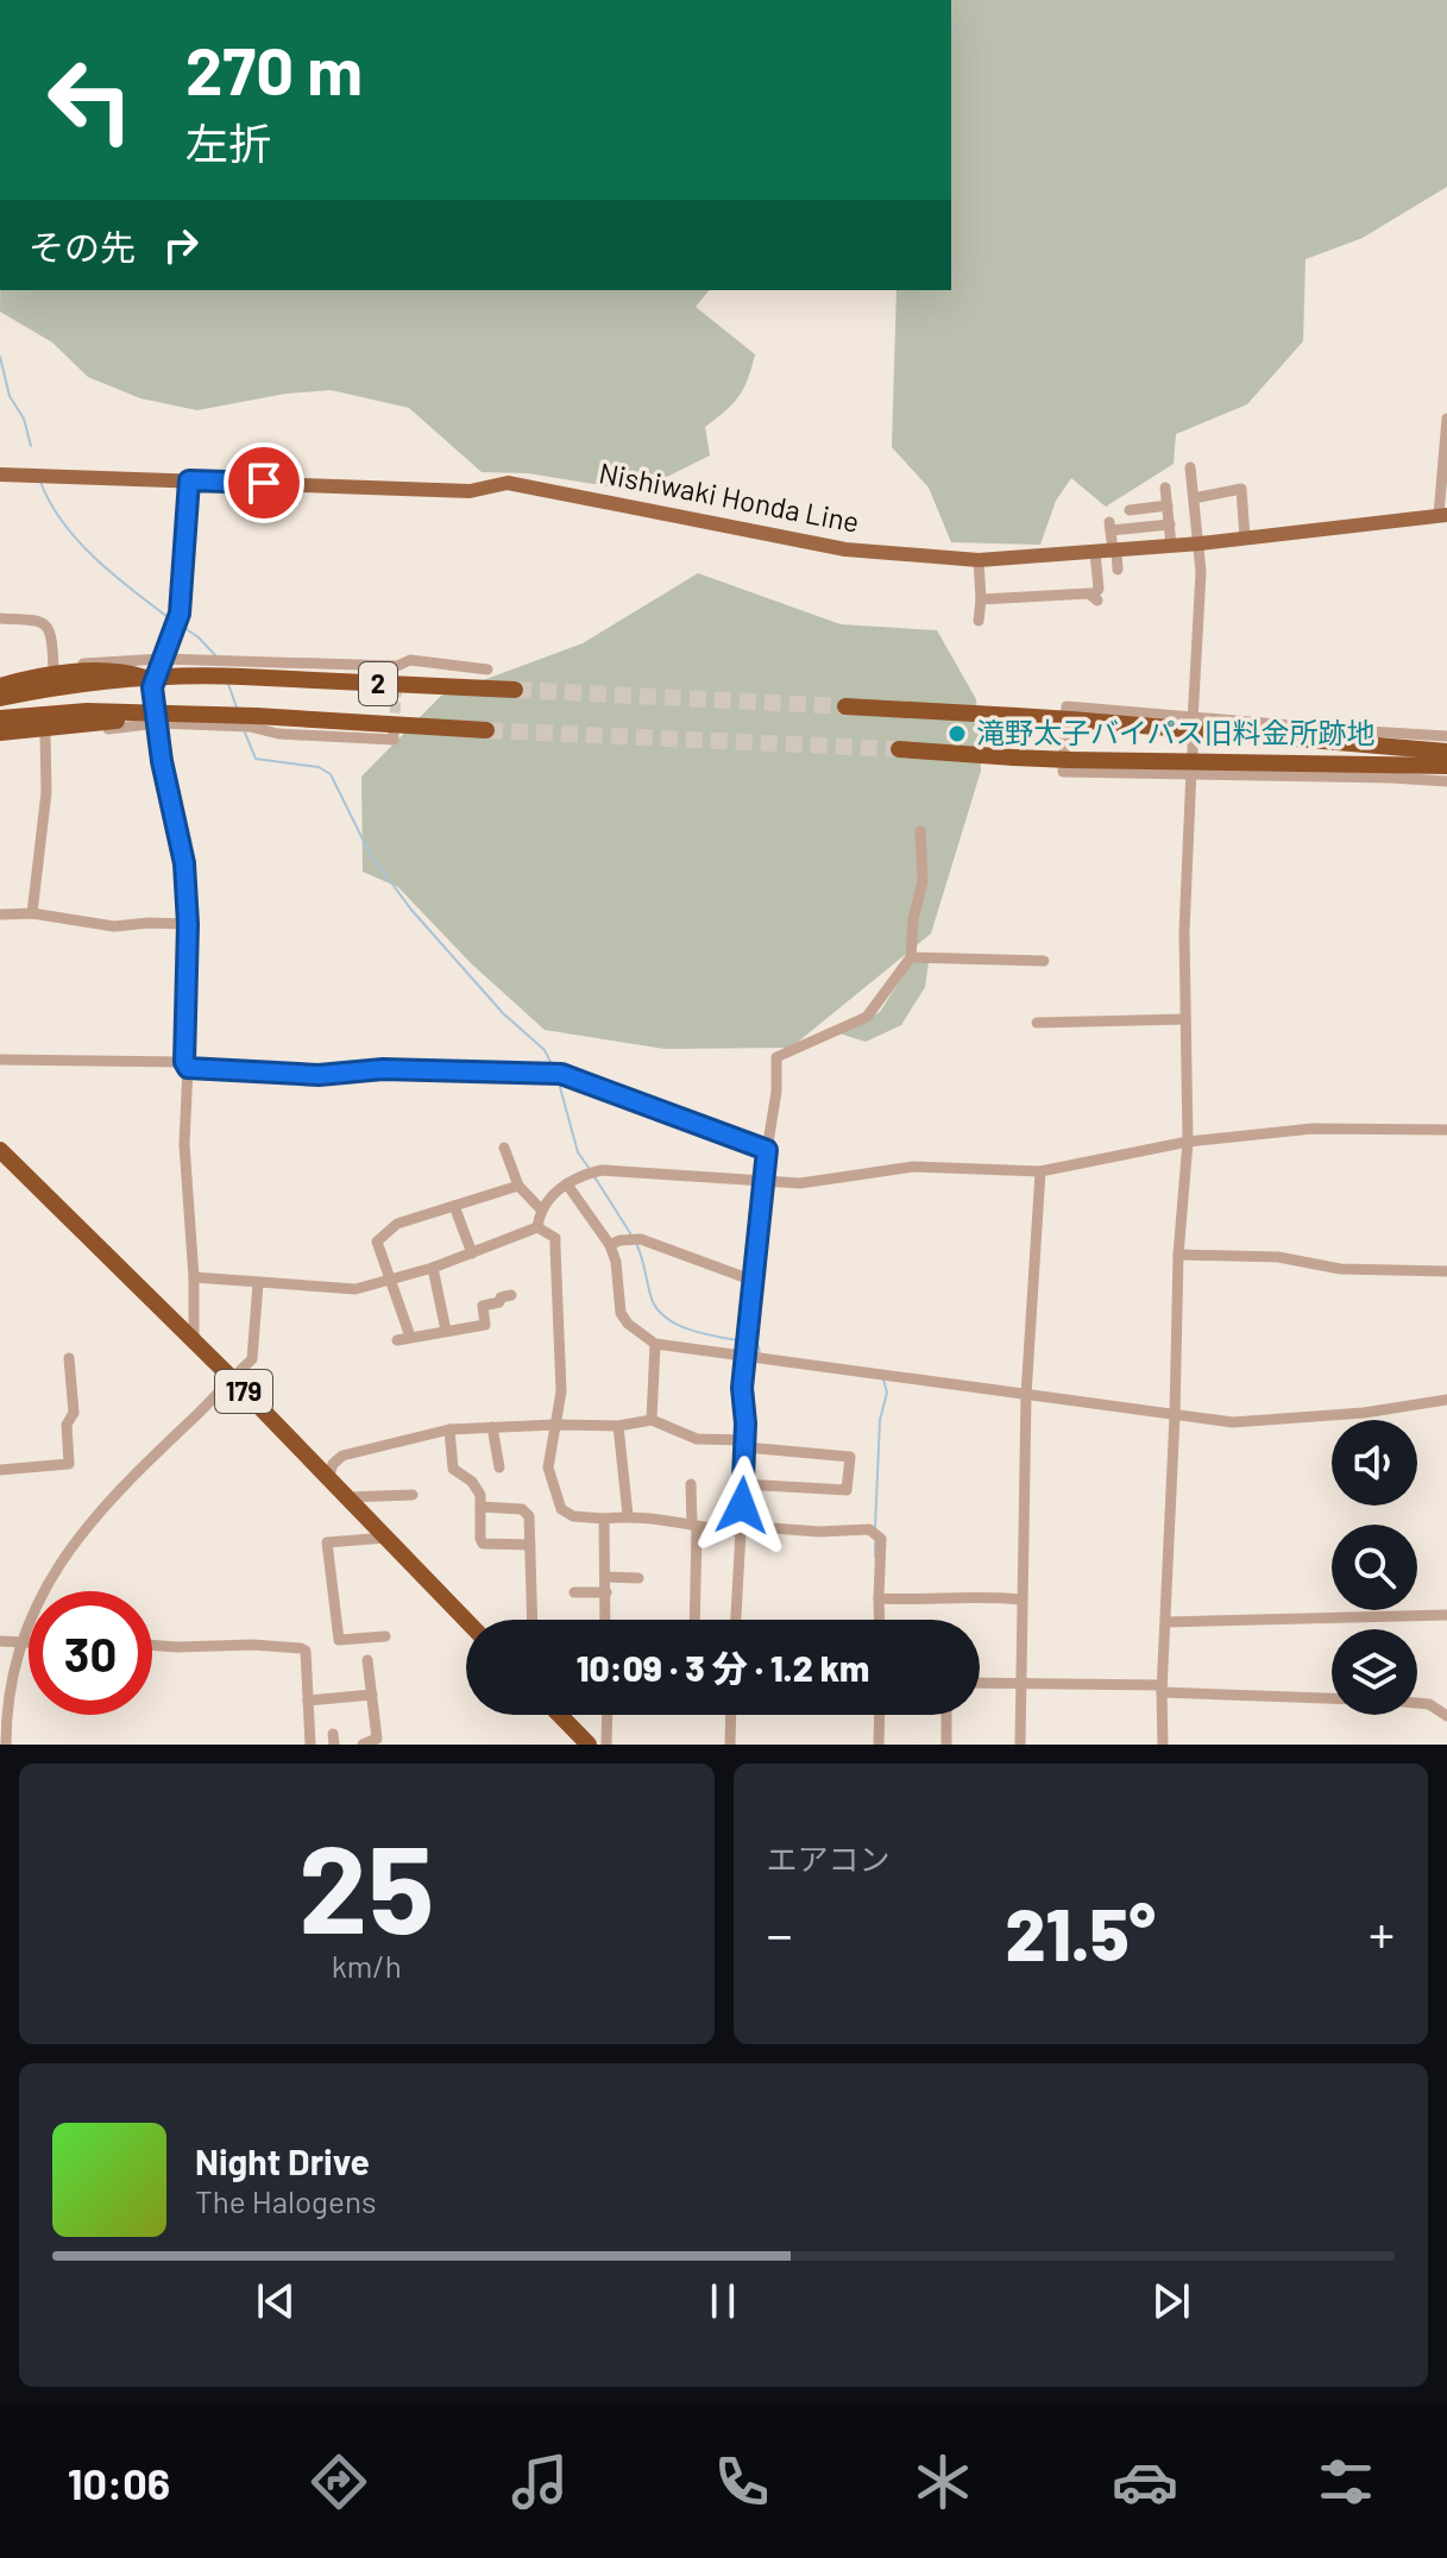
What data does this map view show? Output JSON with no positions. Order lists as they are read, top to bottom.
{
  "streets": {
    "highway": ["2", "179"],
    "main road": ["Nishiwaki Honda Line"]
  },
  "places": ["滝野太子バイパス旧料金所跡地"],
  "page": {
    "turn": ["270 m", "左折"],
    "then": "その先",
    "limit": "30",
    "trip": "10:09 · 3 分 · 1.2 km",
    "tile": [
      ["25", "km/h"],
      "エアコン"
    ],
    "heat": ["−", "21.5°", "+"],
    "song": ["Night Drive", "The Halogens"],
    "tabs": "10:06"
  }
}
